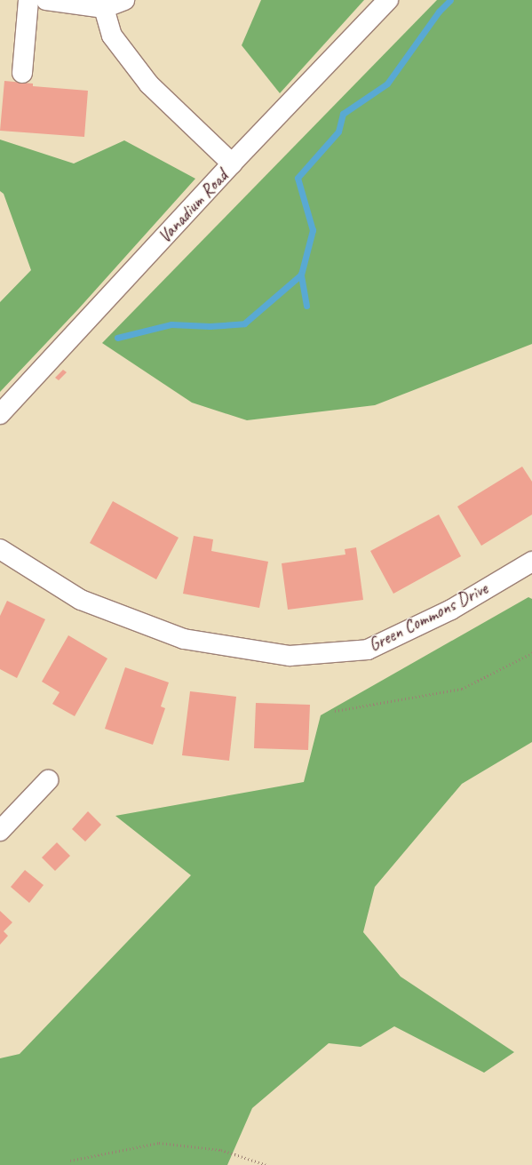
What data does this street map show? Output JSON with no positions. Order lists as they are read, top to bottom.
{
  "streets": {
    "street": ["Vanadium Road", "Green Commons Drive"]
  }
}
